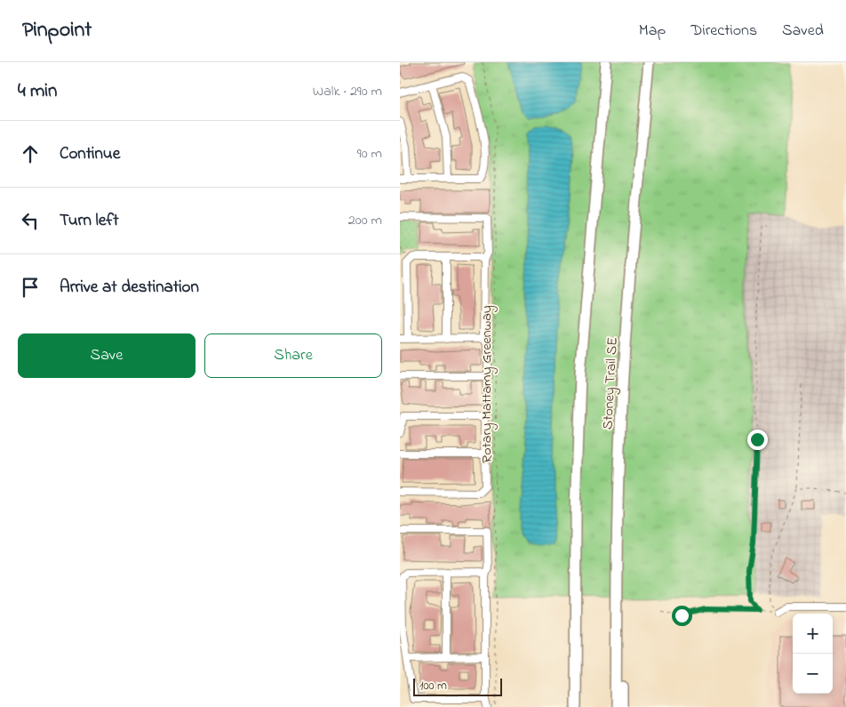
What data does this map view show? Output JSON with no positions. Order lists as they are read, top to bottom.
{
  "streets": {
    "highway": ["Stoney Trail SE"],
    "path": ["Rotary Mattamy Greenway"]
  },
  "scale_bar": "100 m",
  "page": {
    "header": "Pinpoint",
    "nav": ["Map", "Directions", "Saved"],
    "heading": ["4 min", "Walk · 290 m"],
    "list": [
      ["Continue", "90 m"],
      ["Turn left", "200 m"],
      "Arrive at destination"
    ],
    "buttons": ["Save", "Share"],
    "map_buttons": ["+", "−"],
    "scale": "100 m"
  }
}
